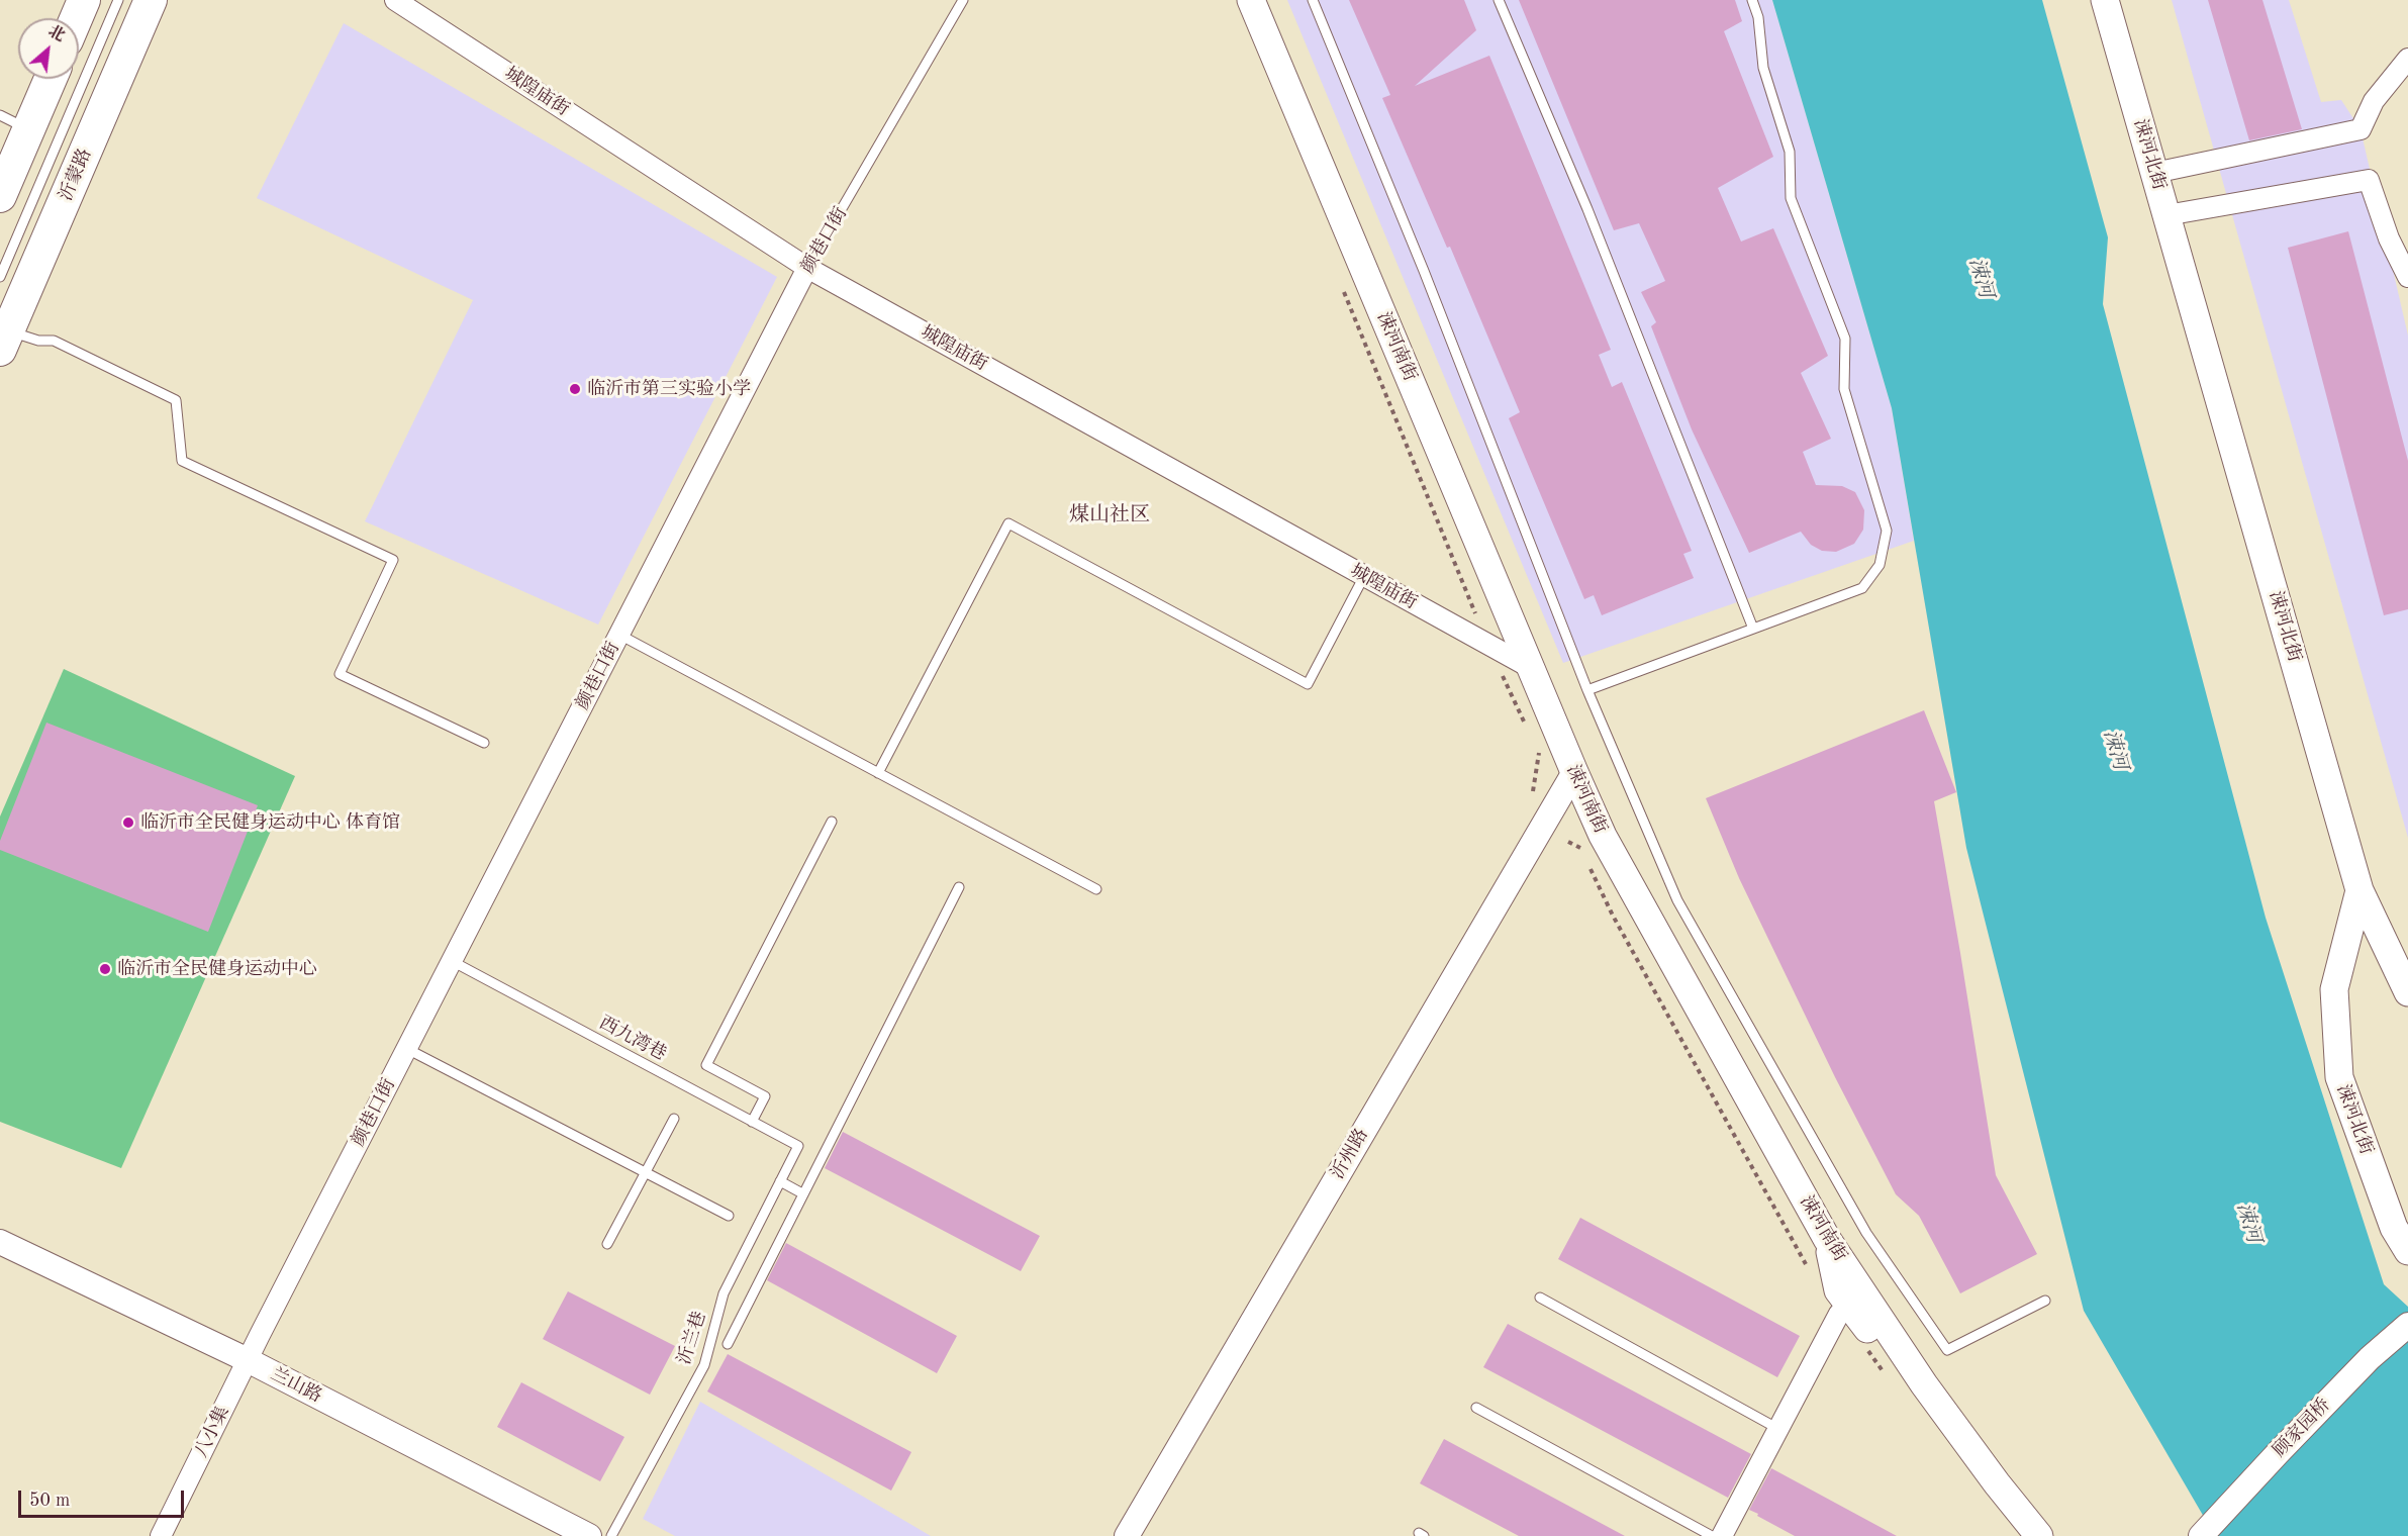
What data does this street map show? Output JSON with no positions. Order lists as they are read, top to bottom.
{
  "streets": {
    "main road": ["涑河北街", "沂蒙路", "涑河南街"],
    "street": [
      "城隍庙街",
      "颜巷口街",
      "沂州路",
      "兰山路",
      "顾家园桥",
      "八小集"
    ],
    "lane": ["西九湾巷", "沂兰巷"]
  },
  "crossings": [
    ["城隍庙街", "颜巷口街"],
    ["城隍庙街", "涑河南街"],
    ["颜巷口街", "西九湾巷"],
    ["颜巷口街", "兰山路"],
    ["颜巷口街", "八小集"],
    ["涑河南街", "沂州路"],
    ["西九湾巷", "沂兰巷"],
    ["兰山路", "八小集"]
  ],
  "districts": ["煤山社区"],
  "water": ["涑河"],
  "places": ["临沂市第三实验小学", "临沂市全民健身运动中心 体育馆", "临沂市全民健身运动中心"],
  "scale_bar": "50 m",
  "north": "top right"
}
